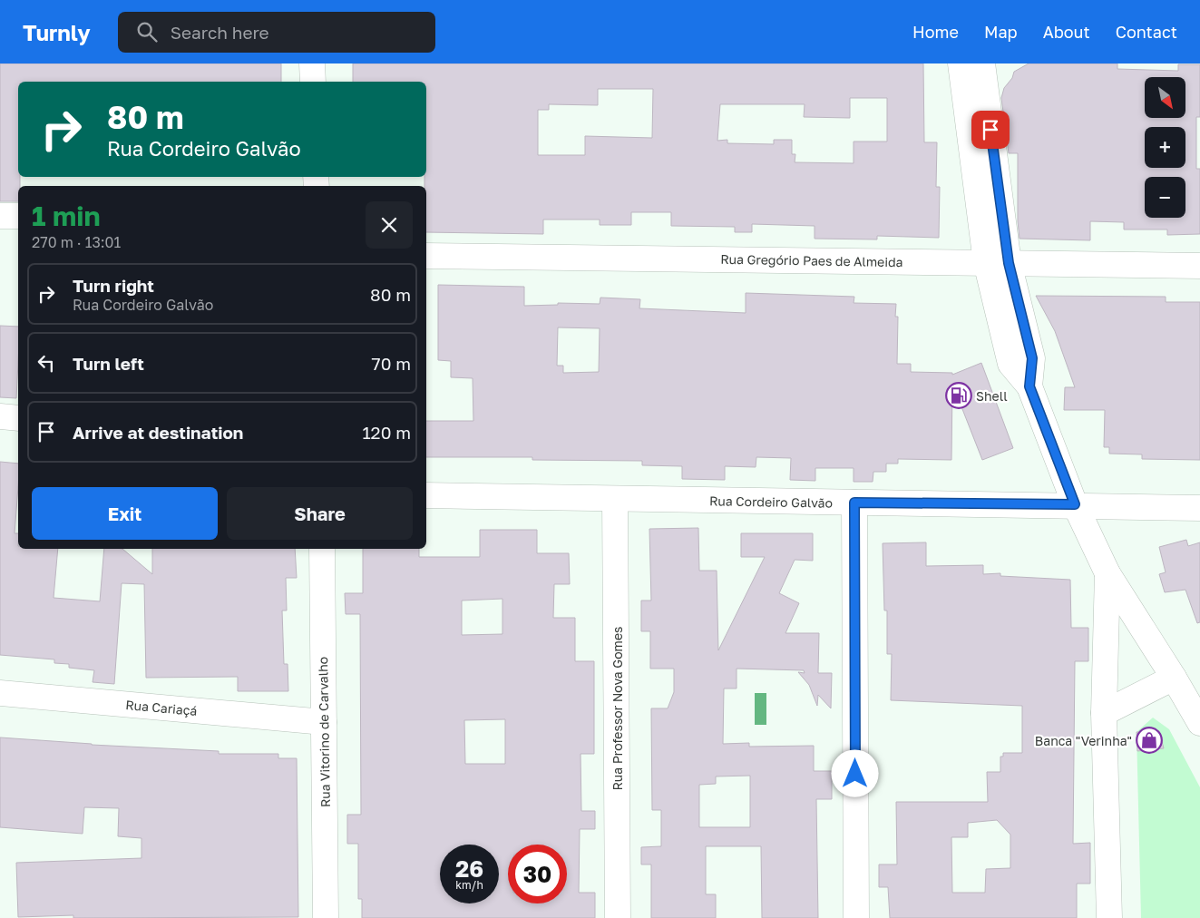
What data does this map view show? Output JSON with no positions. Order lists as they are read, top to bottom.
{
  "streets": {
    "street": [
      "Rua Gregório Paes de Almeida",
      "Rua Cordeiro Galvão",
      "Rua Cariaçá",
      "Rua Professor Nova Gomes",
      "Rua Vitorino de Carvalho"
    ]
  },
  "crossings": [
    ["Rua Cordeiro Galvão", "Rua Professor Nova Gomes"],
    ["Rua Cariaçá", "Rua Vitorino de Carvalho"]
  ],
  "places": {
    "fuel station": ["Shell"],
    "shop": ["Banca \"Verinha\""]
  },
  "north": "bottom right",
  "page": {
    "header": "Turnly",
    "search": "Search here",
    "nav": [
      "Home",
      "Map",
      "About",
      "Contact"
    ],
    "map_buttons": ["+", "−"],
    "turn": ["80 m", "Rua Cordeiro Galvão"],
    "heading": ["1 min", "270 m · 13:01"],
    "list": [
      {
        "name": "Turn right",
        "note": "Rua Cordeiro Galvão",
        "value": "80 m"
      },
      {
        "name": "Turn left",
        "value": "70 m"
      },
      {
        "name": "Arrive at destination",
        "value": "120 m"
      }
    ],
    "buttons": ["Exit", "Share"],
    "speed": "26 km/h",
    "limit": "30"
  }
}
